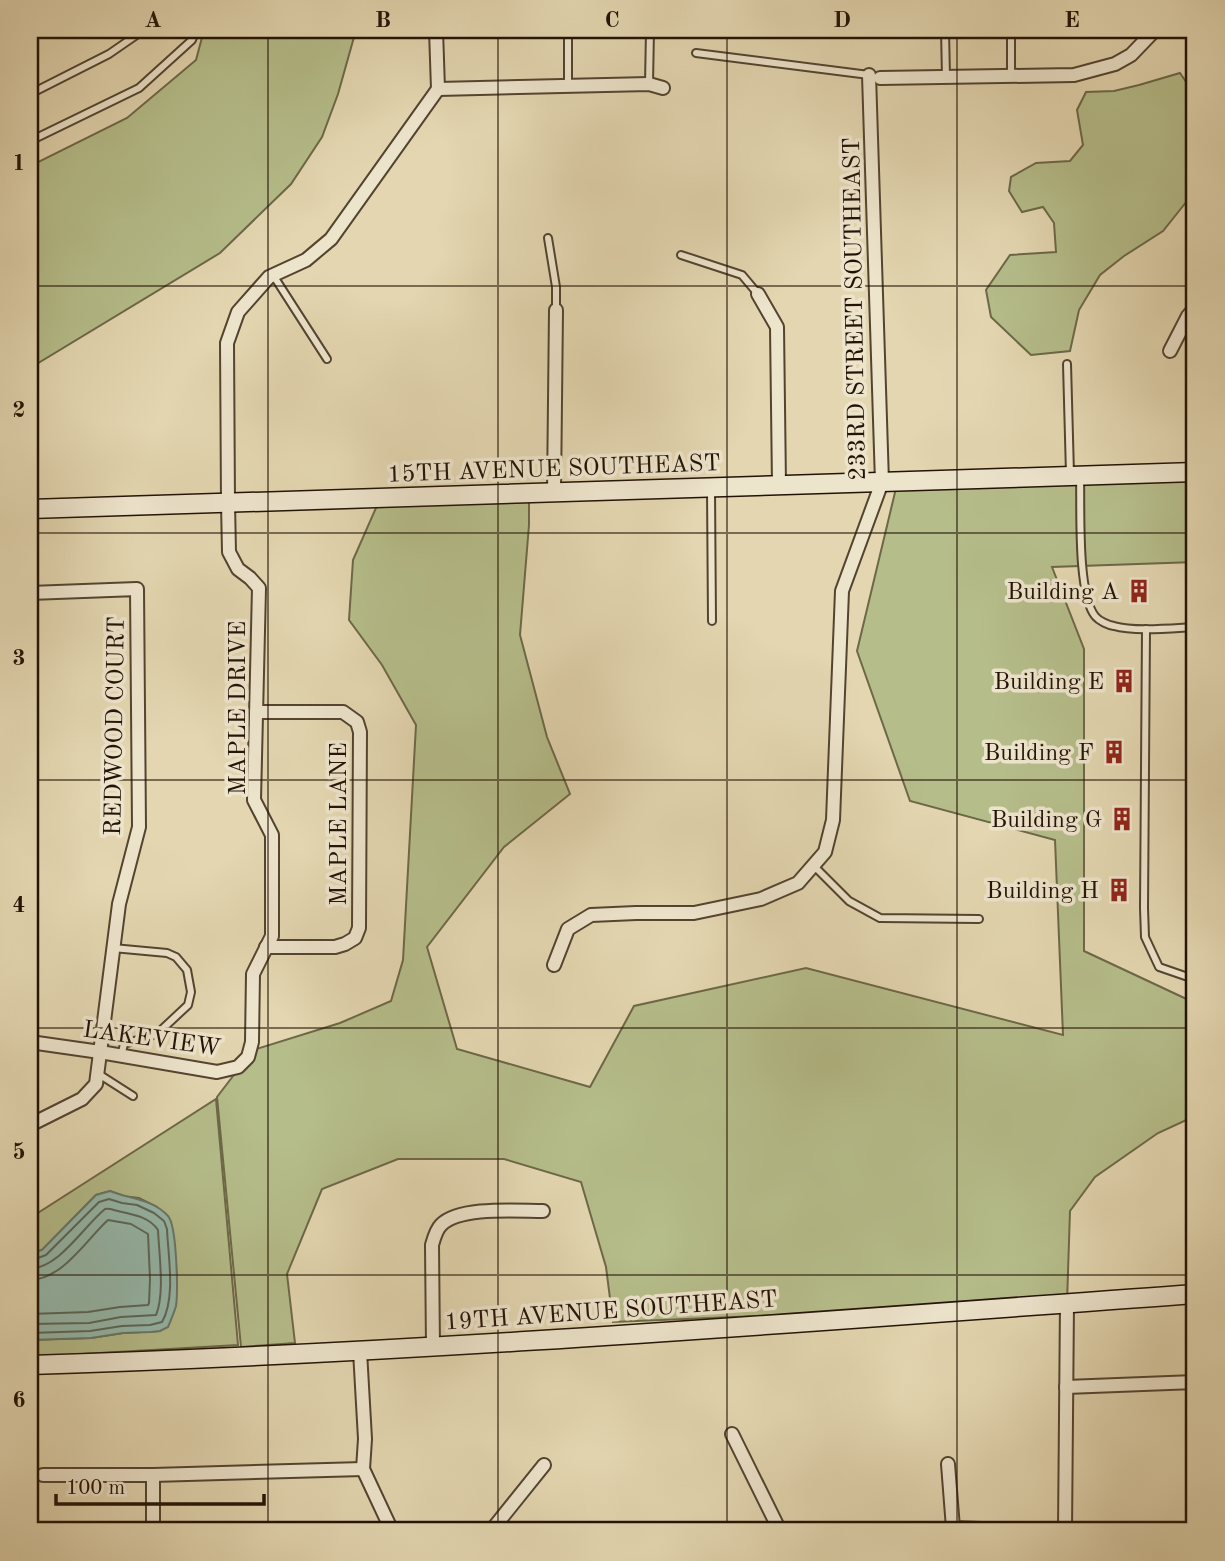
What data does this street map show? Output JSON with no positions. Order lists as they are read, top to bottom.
{
  "streets": {
    "street": [
      "233RD STREET SOUTHEAST",
      "15TH AVENUE SOUTHEAST",
      "MAPLE DRIVE",
      "REDWOOD COURT",
      "MAPLE LANE",
      "LAKEVIEW",
      "19TH AVENUE SOUTHEAST"
    ]
  },
  "crossings": [
    ["233RD STREET SOUTHEAST", "15TH AVENUE SOUTHEAST"],
    ["15TH AVENUE SOUTHEAST", "MAPLE DRIVE"],
    ["MAPLE DRIVE", "MAPLE LANE"],
    ["MAPLE DRIVE", "LAKEVIEW"],
    ["REDWOOD COURT", "LAKEVIEW"]
  ],
  "places": {
    "building": [
      "Building A",
      "Building E",
      "Building F",
      "Building G",
      "Building H"
    ]
  },
  "scale_bar": "100 m",
  "grid": {
    "columns": [
      "A",
      "B",
      "C",
      "D",
      "E"
    ],
    "rows": [
      "1",
      "2",
      "3",
      "4",
      "5",
      "6"
    ]
  }
}
